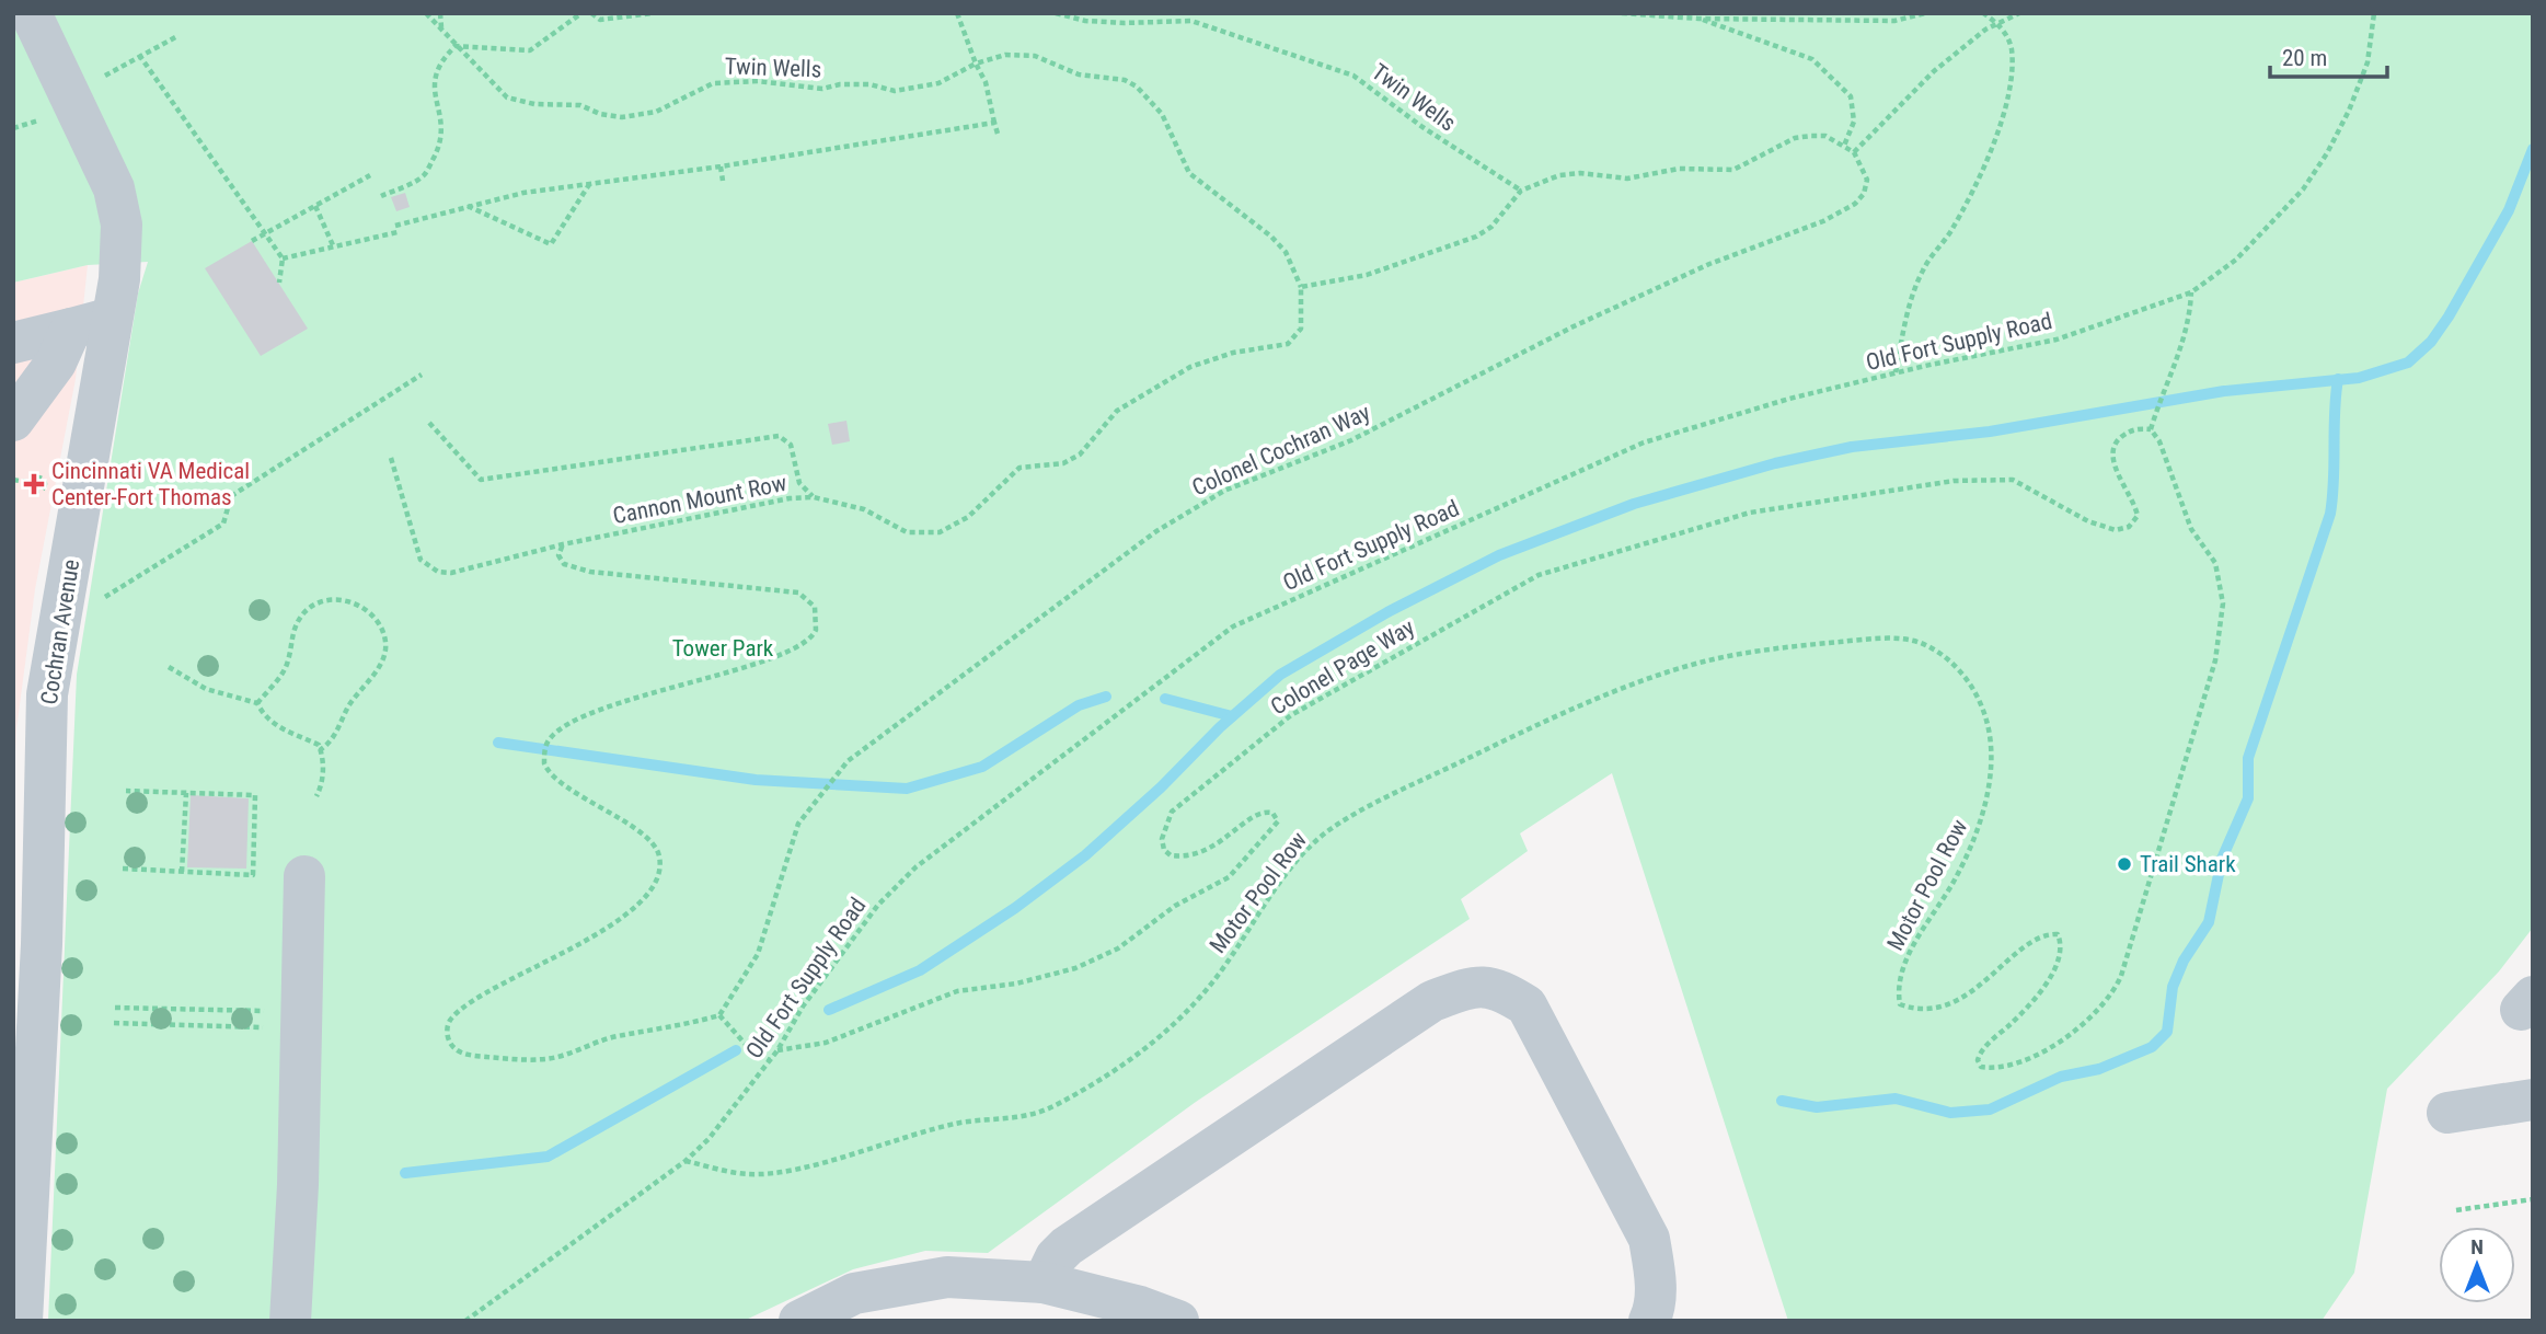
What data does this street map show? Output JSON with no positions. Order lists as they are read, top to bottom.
{
  "streets": {
    "street": ["Cochran Avenue"],
    "path": [
      "Twin Wells",
      "Old Fort Supply Road",
      "Colonel Cochran Way",
      "Cannon Mount Row",
      "Colonel Page Way",
      "Motor Pool Row"
    ]
  },
  "crossings": [
    ["Twin Wells", "Cannon Mount Row"],
    ["Old Fort Supply Road", "Colonel Page Way"],
    ["Old Fort Supply Road", "Motor Pool Row"],
    ["Colonel Page Way", "Motor Pool Row"]
  ],
  "parks": ["Tower Park"],
  "places": {
    "health": ["Cincinnati VA Medical Center-Fort Thomas"],
    "other": ["Trail Shark"]
  },
  "scale_bar": "20 m",
  "north": "top"
}
